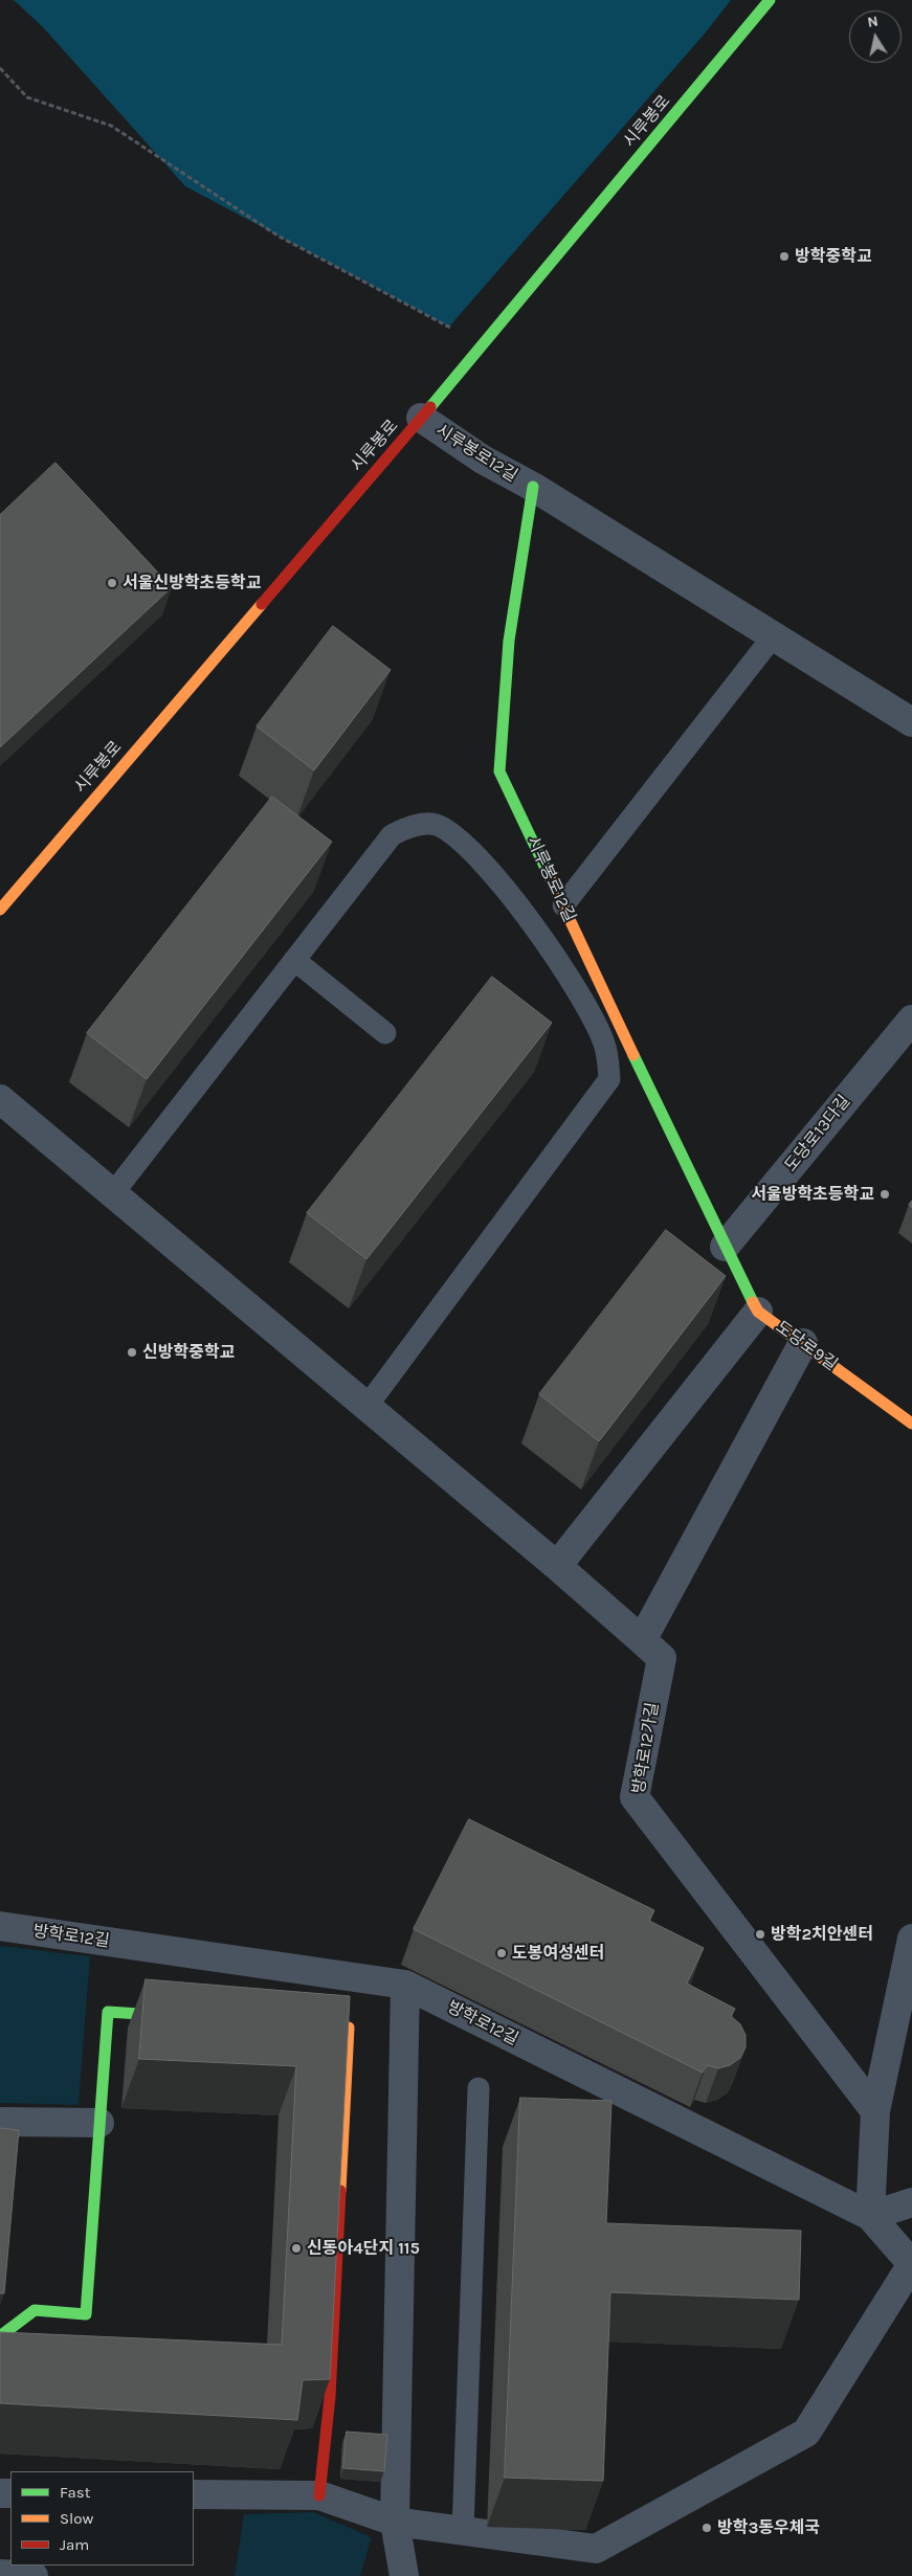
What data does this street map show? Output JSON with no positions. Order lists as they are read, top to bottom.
{
  "streets": {
    "street": [
      "시루봉로",
      "시루봉로12길",
      "도당로13다길",
      "도당로9길",
      "방학로12가길",
      "방학로12길"
    ]
  },
  "crossings": [
    ["시루봉로", "시루봉로12길"],
    ["시루봉로12길", "도당로13다길"],
    ["시루봉로12길", "도당로9길"],
    ["도당로13다길", "도당로9길"]
  ],
  "places": [
    "방학중학교",
    "서울신방학초등학교",
    "서울방학초등학교",
    "신방학중학교",
    "방학2치안센터",
    "도봉여성센터",
    "신동아4단지 115",
    "방학3동우체국"
  ],
  "legend": ["Fast", "Slow", "Jam"],
  "north": "top"
}
